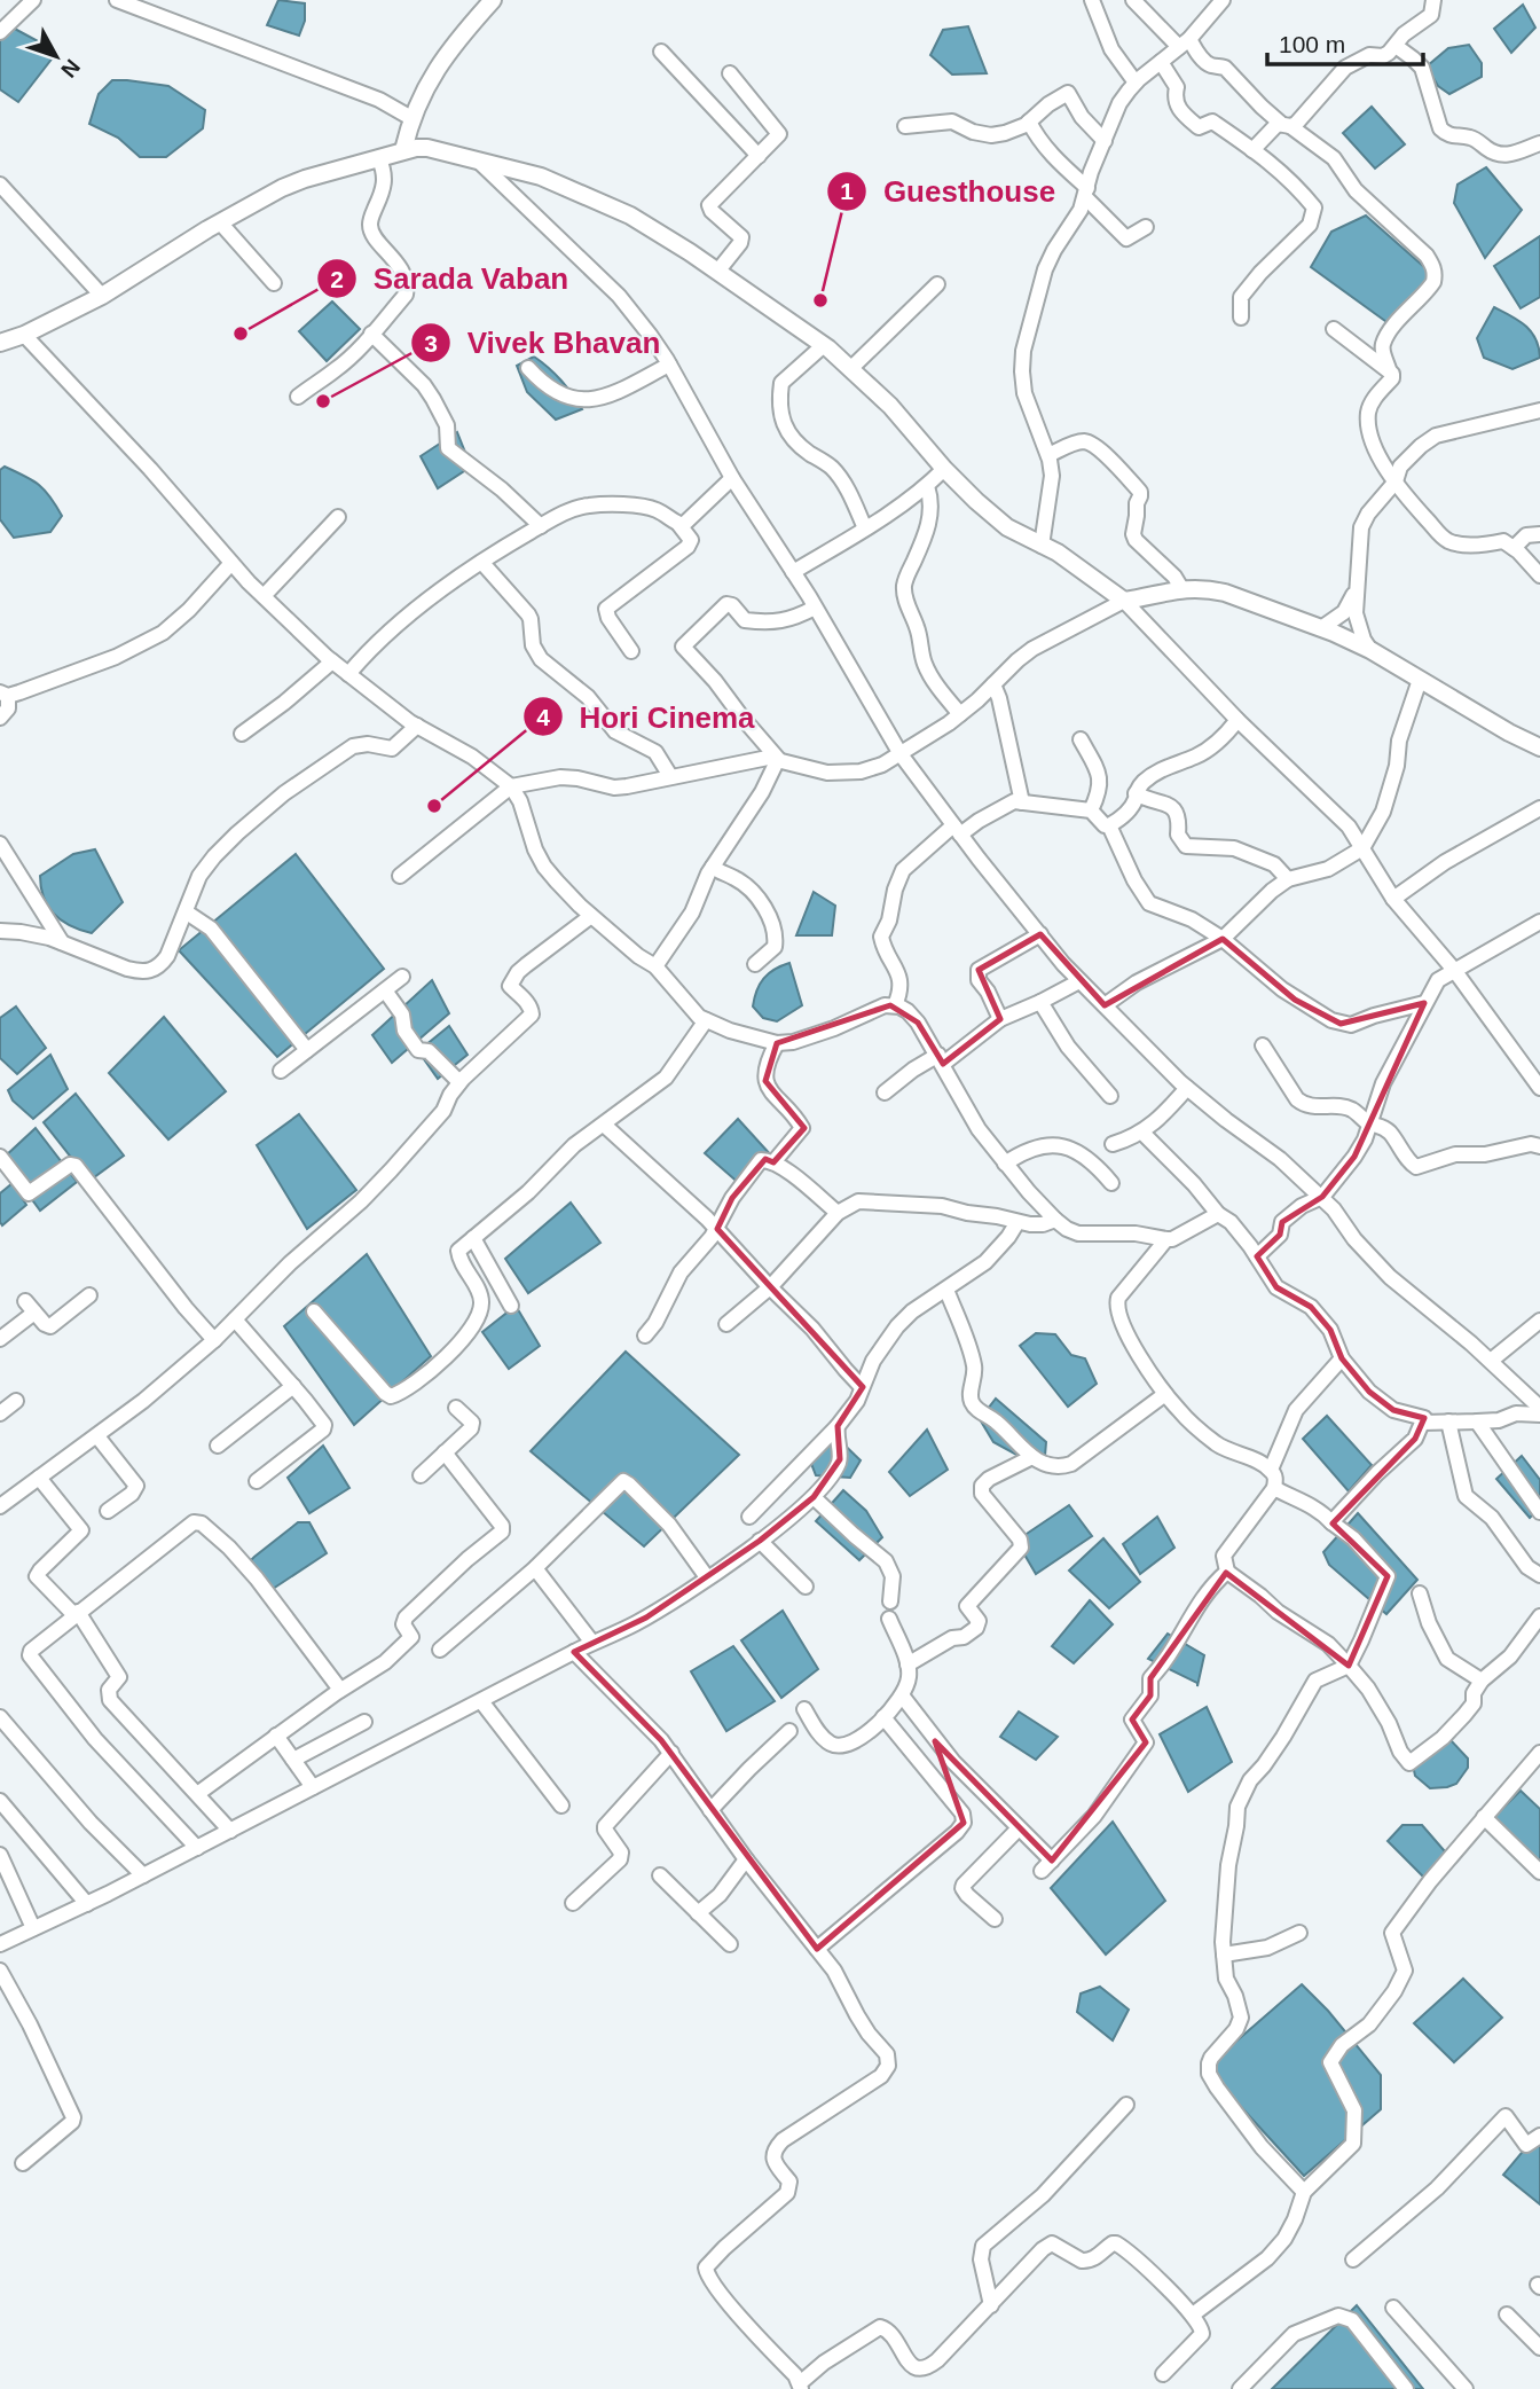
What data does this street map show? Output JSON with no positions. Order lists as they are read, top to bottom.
{
  "places": [
    "Guesthouse",
    "Sarada Vaban",
    "Vivek Bhavan",
    "Hori Cinema"
  ],
  "scale_bar": "100 m",
  "north": "bottom right"
}
